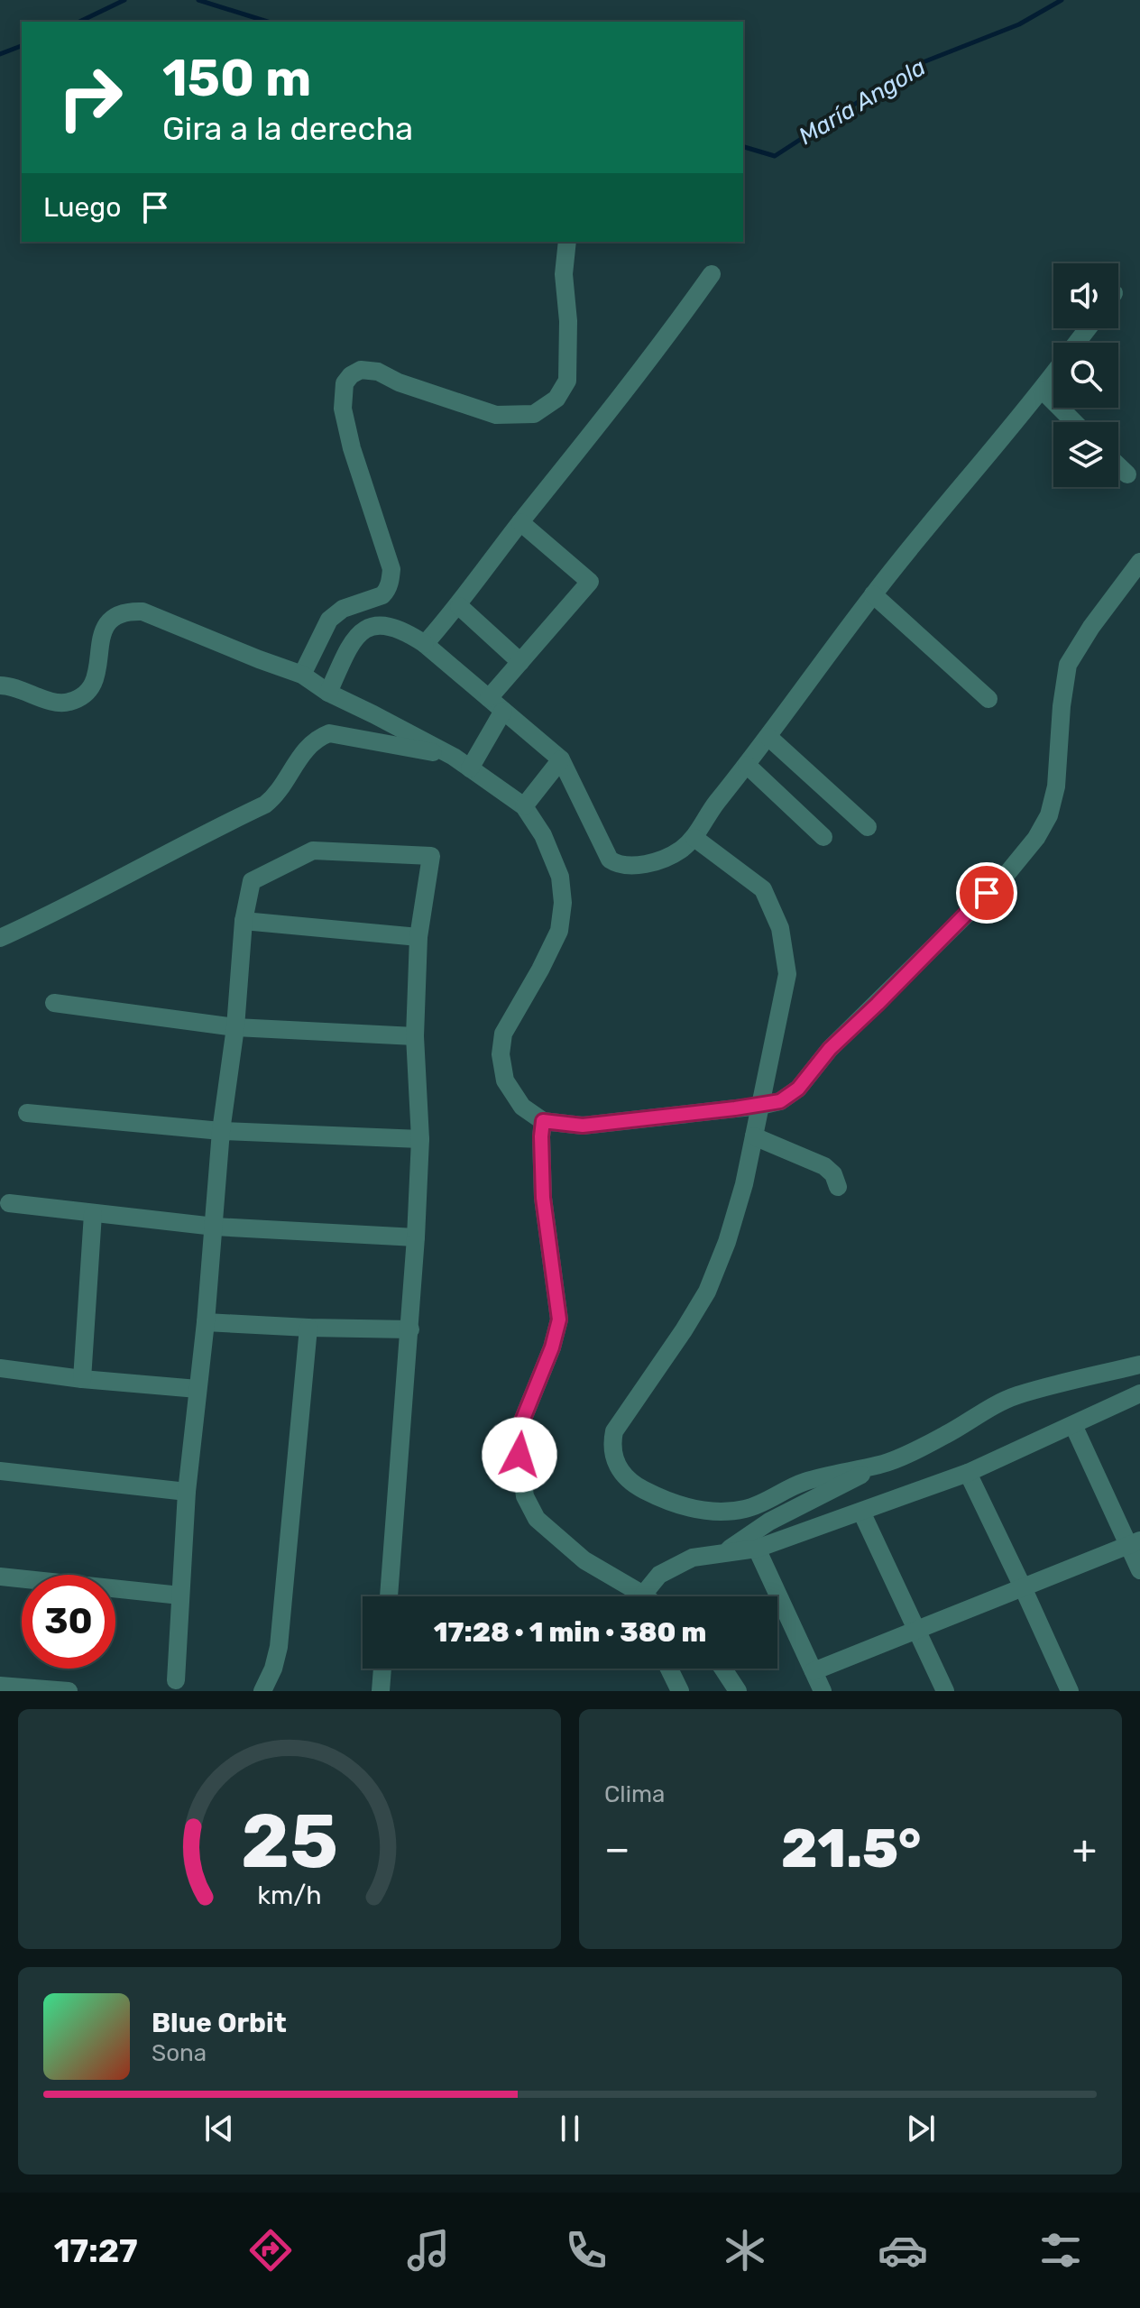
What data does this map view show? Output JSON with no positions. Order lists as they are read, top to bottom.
{
  "water": ["María Angola"],
  "page": {
    "turn": ["150 m", "Gira a la derecha"],
    "then": "Luego",
    "limit": "30",
    "trip": "17:28 · 1 min · 380 m",
    "tile": "Clima",
    "heat": ["−", "21.5°", "+"],
    "song": ["Blue Orbit", "Sona"],
    "tabs": "17:27",
    "gauge": ["25", "km/h"]
  }
}
